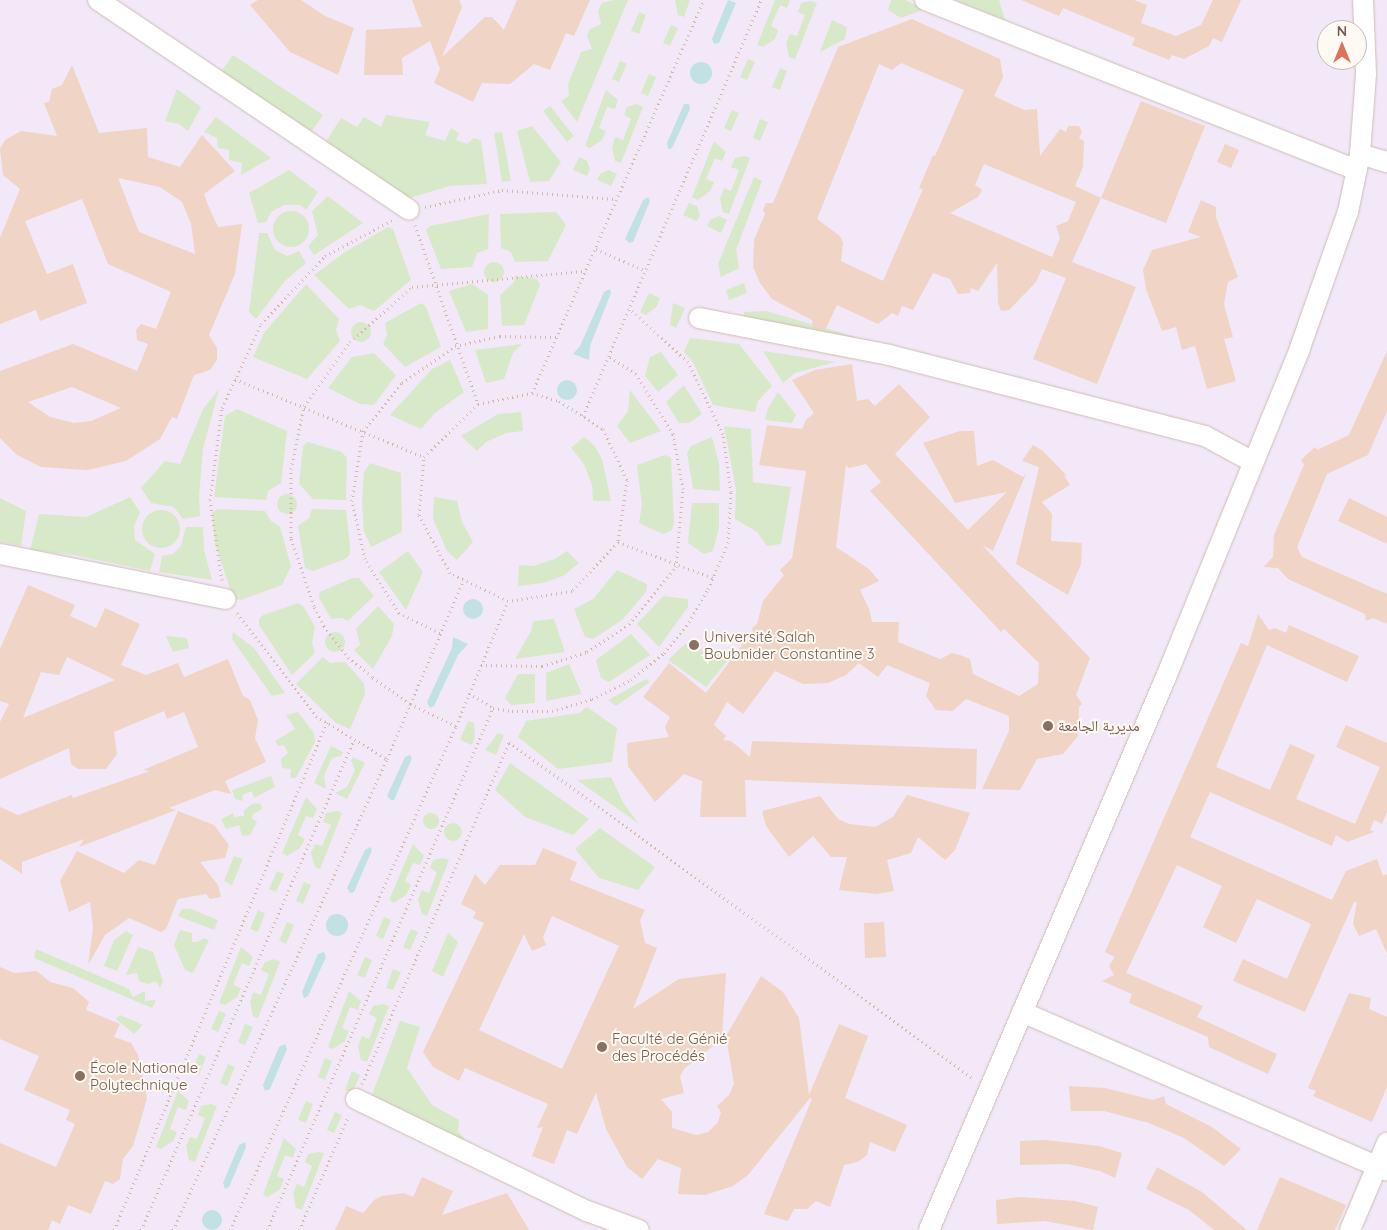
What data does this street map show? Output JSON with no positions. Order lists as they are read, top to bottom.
{
  "places": [
    "Université Salah Boubnider Constantine 3",
    "مديرية الجامعة",
    "Faculté de Génié des Procédés",
    "École Nationale Polytechnique"
  ],
  "north": "top"
}
